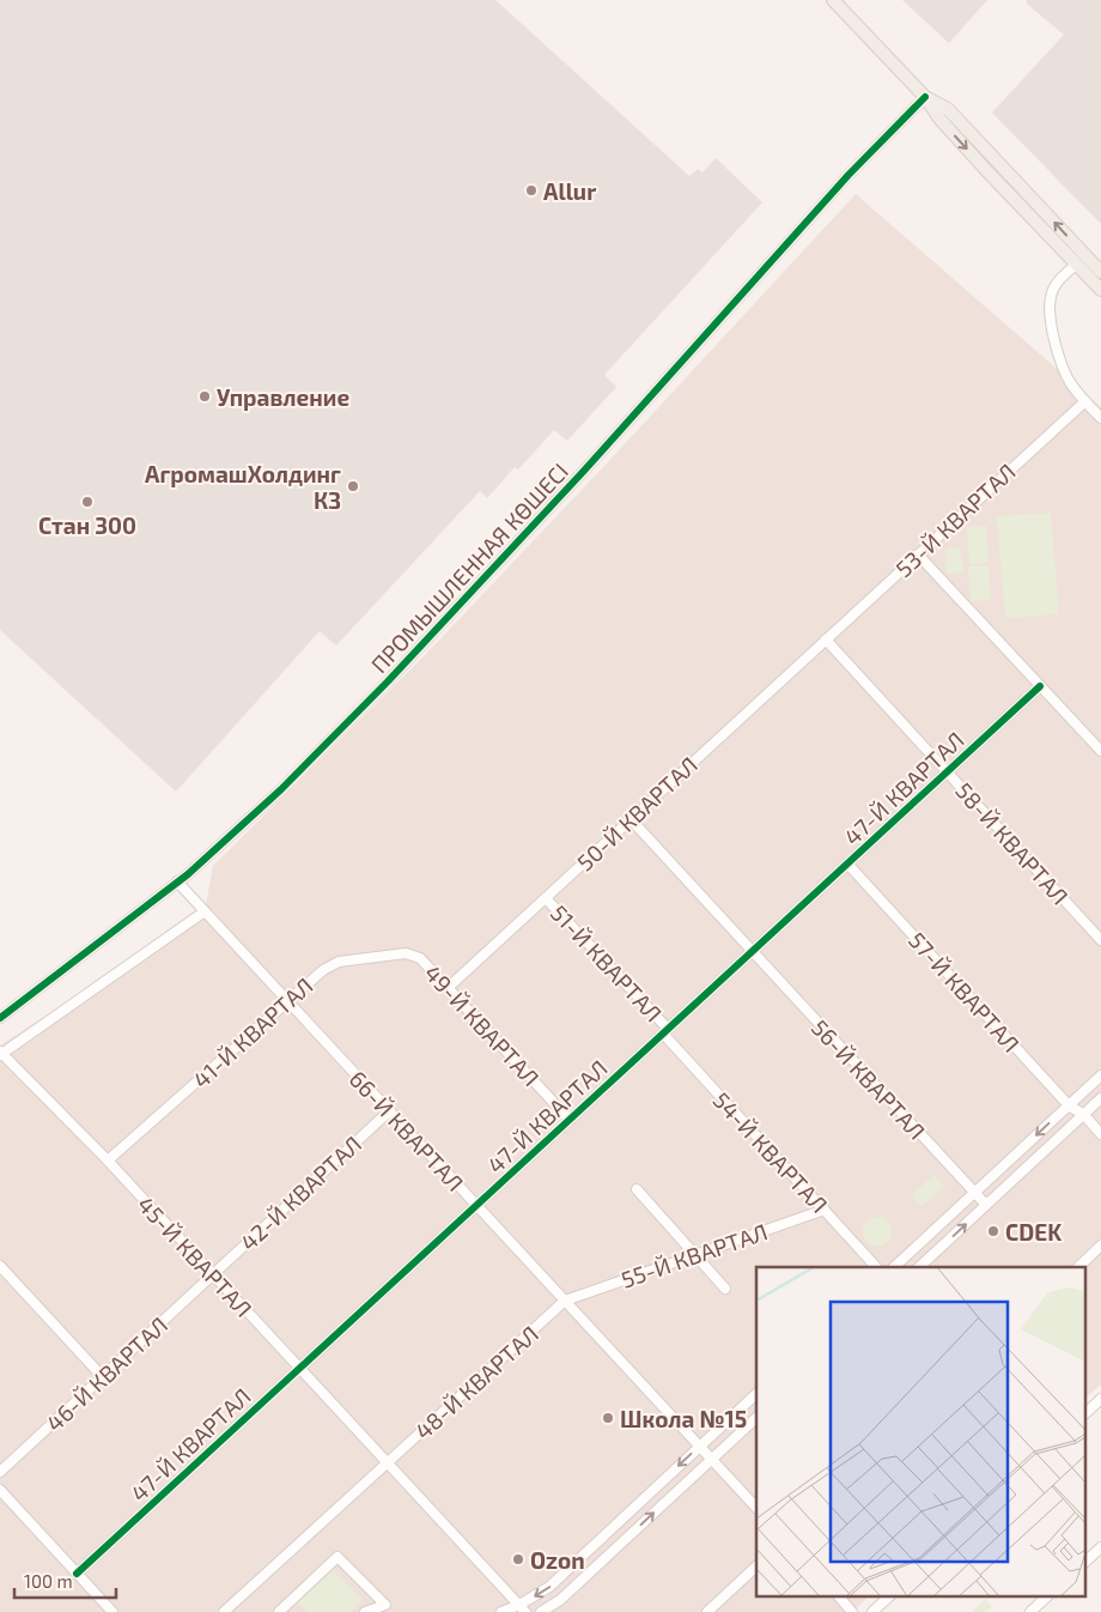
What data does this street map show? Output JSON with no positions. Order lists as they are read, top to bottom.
{
  "streets": {
    "street": [
      "53-Й КВАРТАЛ",
      "ПРОМЫШЛЕННАЯ КӨШЕСІ",
      "47-Й КВАРТАЛ",
      "50-Й КВАРТАЛ",
      "58-Й КВАРТАЛ",
      "51-Й КВАРТАЛ",
      "57-Й КВАРТАЛ",
      "49-Й КВАРТАЛ",
      "41-Й КВАРТАЛ",
      "56-Й КВАРТАЛ",
      "66-Й КВАРТАЛ",
      "54-Й КВАРТАЛ",
      "42-Й КВАРТАЛ",
      "55-Й КВАРТАЛ",
      "45-Й КВАРТАЛ",
      "46-Й КВАРТАЛ",
      "48-Й КВАРТАЛ"
    ]
  },
  "crossings": [
    ["53-Й КВАРТАЛ", "50-Й КВАРТАЛ"],
    ["53-Й КВАРТАЛ", "58-Й КВАРТАЛ"],
    ["ПРОМЫШЛЕННАЯ КӨШЕСІ", "66-Й КВАРТАЛ"],
    ["47-Й КВАРТАЛ", "58-Й КВАРТАЛ"],
    ["47-Й КВАРТАЛ", "51-Й КВАРТАЛ"],
    ["47-Й КВАРТАЛ", "57-Й КВАРТАЛ"],
    ["47-Й КВАРТАЛ", "49-Й КВАРТАЛ"],
    ["47-Й КВАРТАЛ", "56-Й КВАРТАЛ"],
    ["47-Й КВАРТАЛ", "66-Й КВАРТАЛ"],
    ["47-Й КВАРТАЛ", "54-Й КВАРТАЛ"],
    ["47-Й КВАРТАЛ", "45-Й КВАРТАЛ"],
    ["50-Й КВАРТАЛ", "58-Й КВАРТАЛ"],
    ["50-Й КВАРТАЛ", "51-Й КВАРТАЛ"],
    ["50-Й КВАРТАЛ", "49-Й КВАРТАЛ"],
    ["50-Й КВАРТАЛ", "56-Й КВАРТАЛ"],
    ["51-Й КВАРТАЛ", "54-Й КВАРТАЛ"],
    ["49-Й КВАРТАЛ", "41-Й КВАРТАЛ"],
    ["41-Й КВАРТАЛ", "66-Й КВАРТАЛ"],
    ["41-Й КВАРТАЛ", "45-Й КВАРТАЛ"],
    ["66-Й КВАРТАЛ", "42-Й КВАРТАЛ"],
    ["66-Й КВАРТАЛ", "55-Й КВАРТАЛ"],
    ["66-Й КВАРТАЛ", "48-Й КВАРТАЛ"],
    ["54-Й КВАРТАЛ", "55-Й КВАРТАЛ"],
    ["42-Й КВАРТАЛ", "45-Й КВАРТАЛ"],
    ["42-Й КВАРТАЛ", "46-Й КВАРТАЛ"],
    ["55-Й КВАРТАЛ", "48-Й КВАРТАЛ"],
    ["45-Й КВАРТАЛ", "46-Й КВАРТАЛ"],
    ["45-Й КВАРТАЛ", "48-Й КВАРТАЛ"]
  ],
  "places": [
    "Allur",
    "Управление",
    "АгромашХолдинг КЗ",
    "Стан 300",
    "CDEK",
    "Школа №15",
    "Ozon"
  ],
  "scale_bar": "100 m"
}
